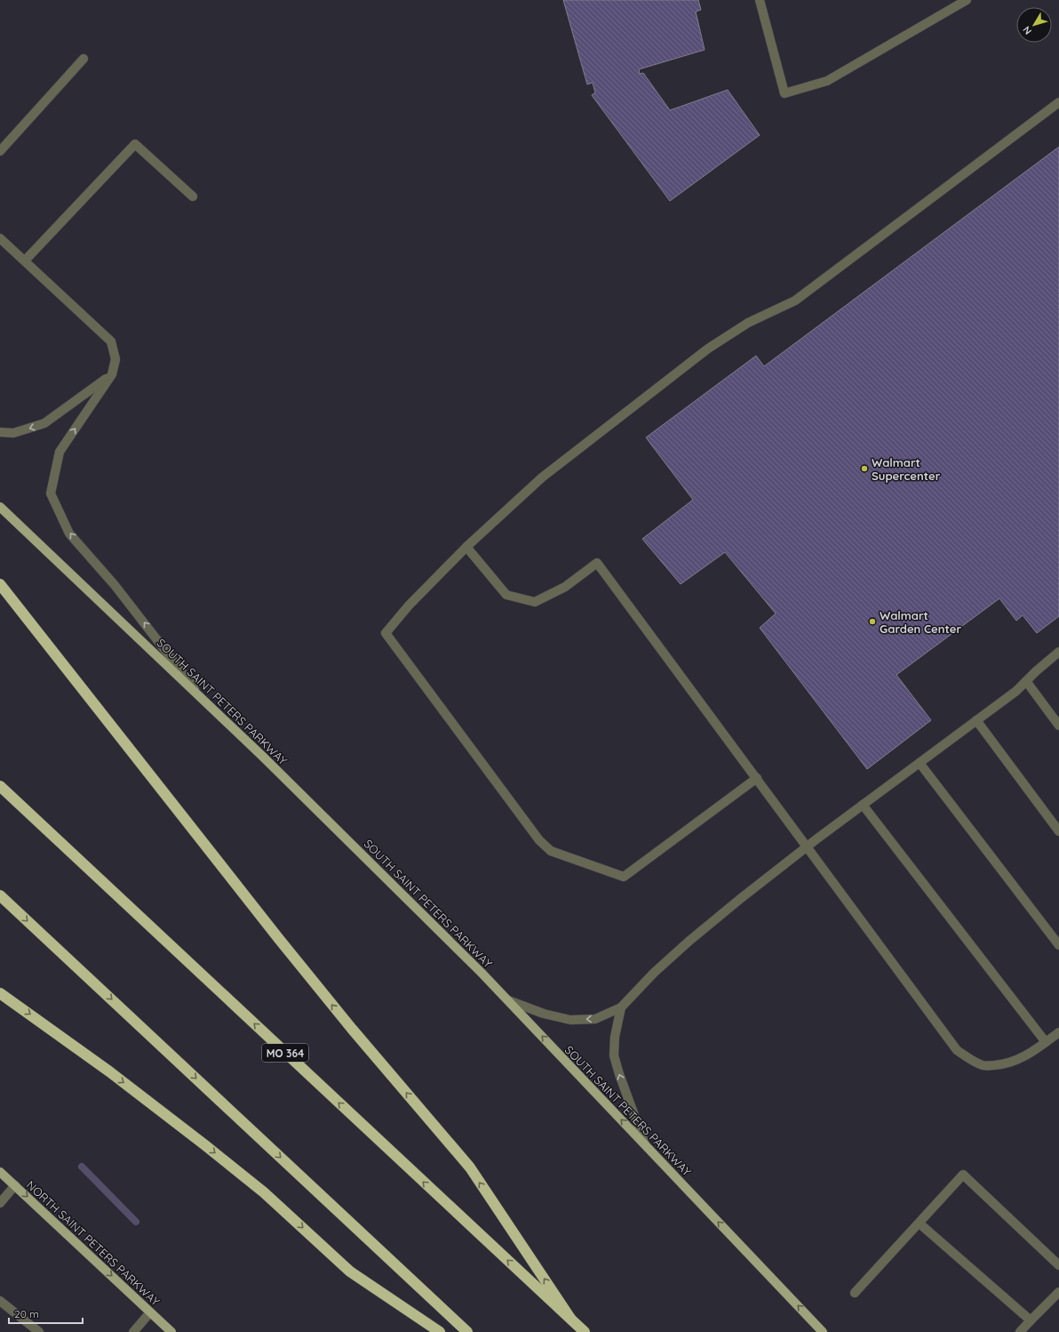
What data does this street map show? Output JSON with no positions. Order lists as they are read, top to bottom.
{
  "streets": {
    "highway": ["MO 364"],
    "main road": ["SOUTH SAINT PETERS PARKWAY", "NORTH SAINT PETERS PARKWAY"]
  },
  "one_way": ["SOUTH SAINT PETERS PARKWAY", "NORTH SAINT PETERS PARKWAY"],
  "places": ["Walmart Supercenter", "Walmart Garden Center"],
  "scale_bar": "20 m",
  "north": "bottom left"
}
